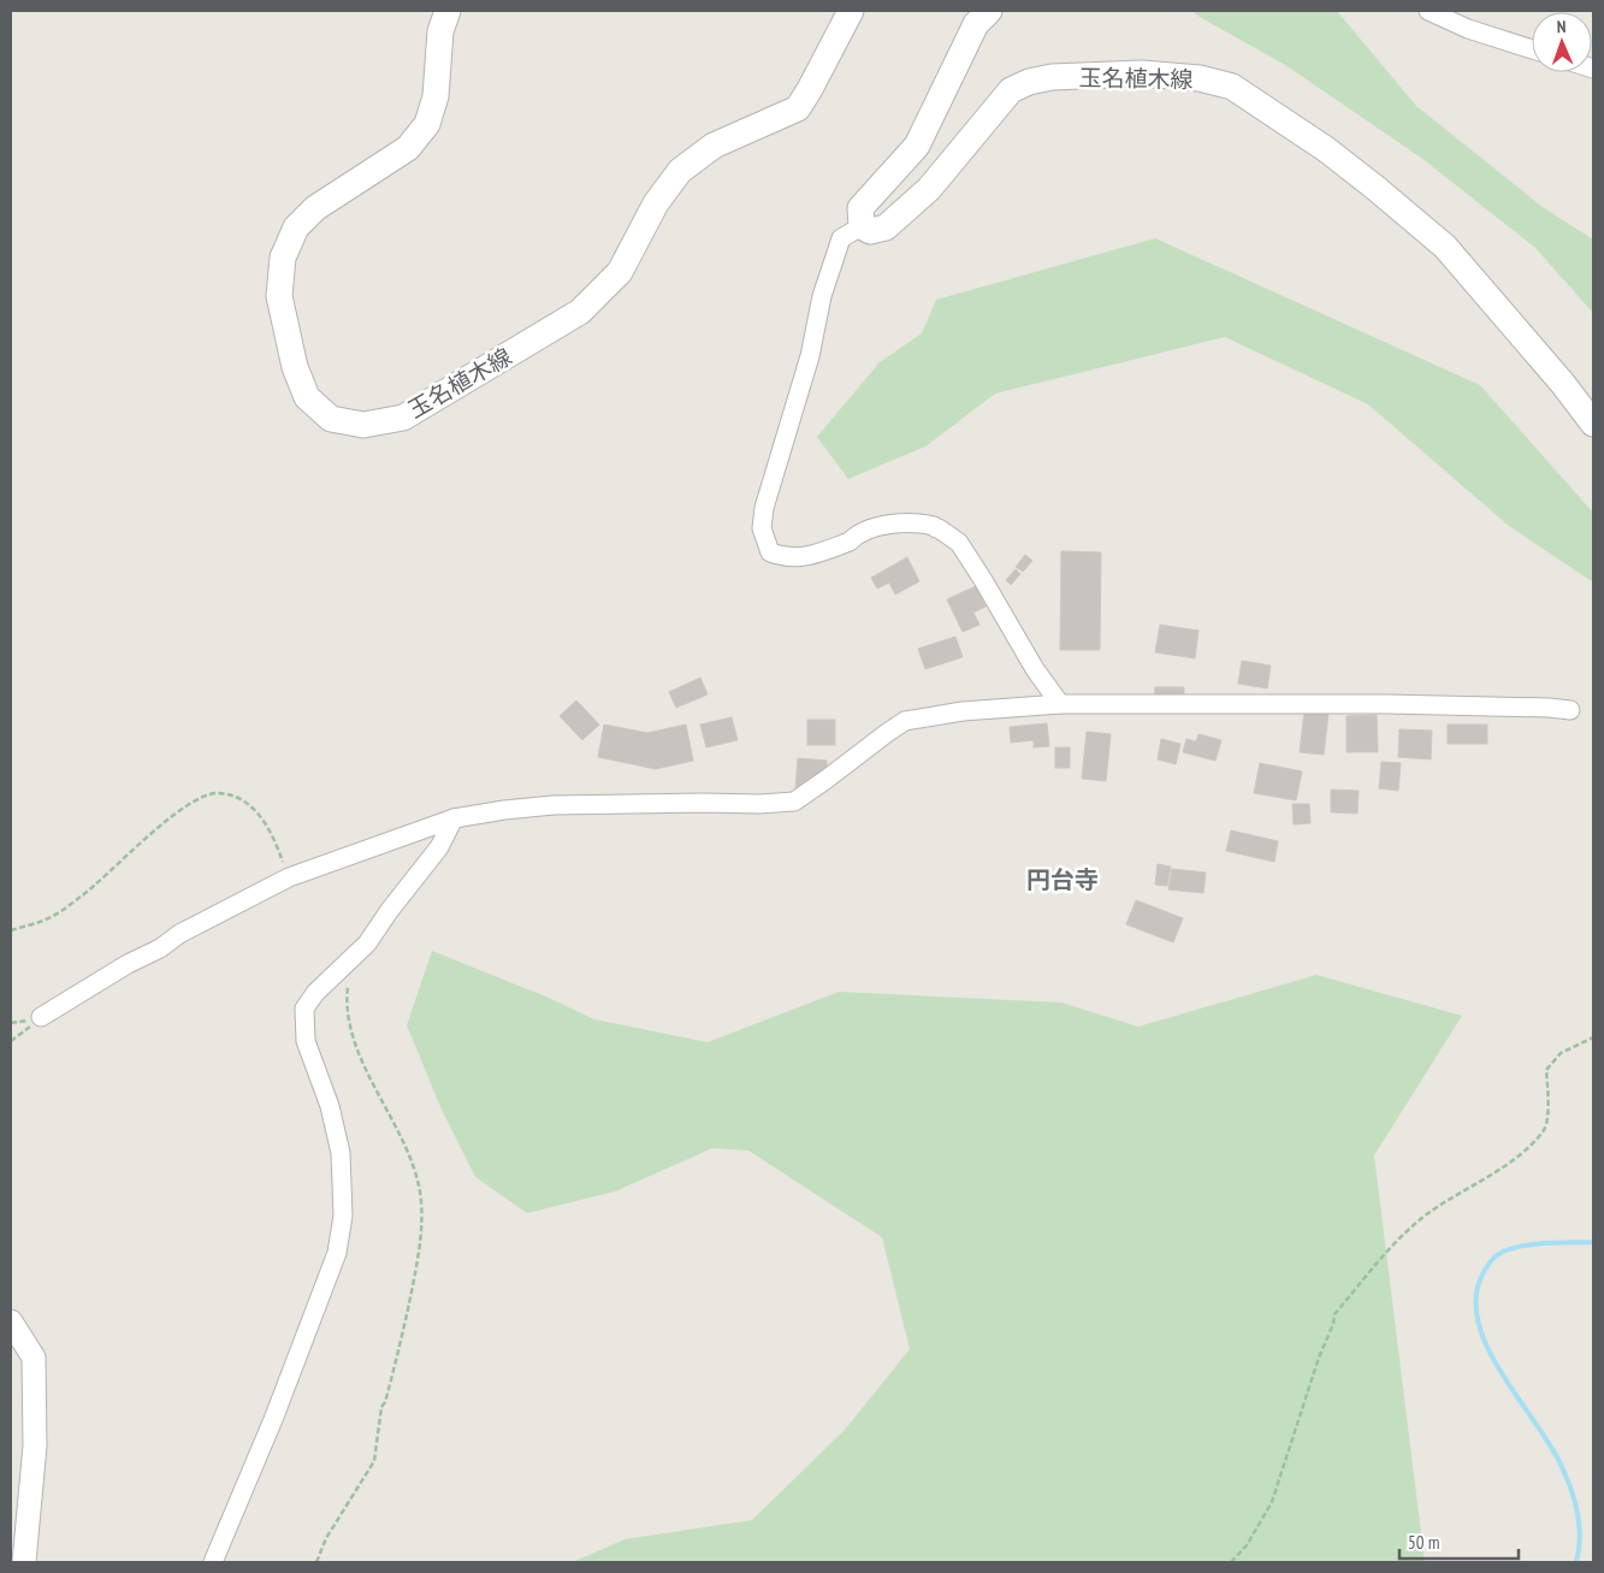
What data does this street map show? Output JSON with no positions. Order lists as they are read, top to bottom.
{
  "streets": {
    "main road": ["玉名植木線"]
  },
  "districts": ["円台寺"],
  "scale_bar": "50 m",
  "north": "top"
}
